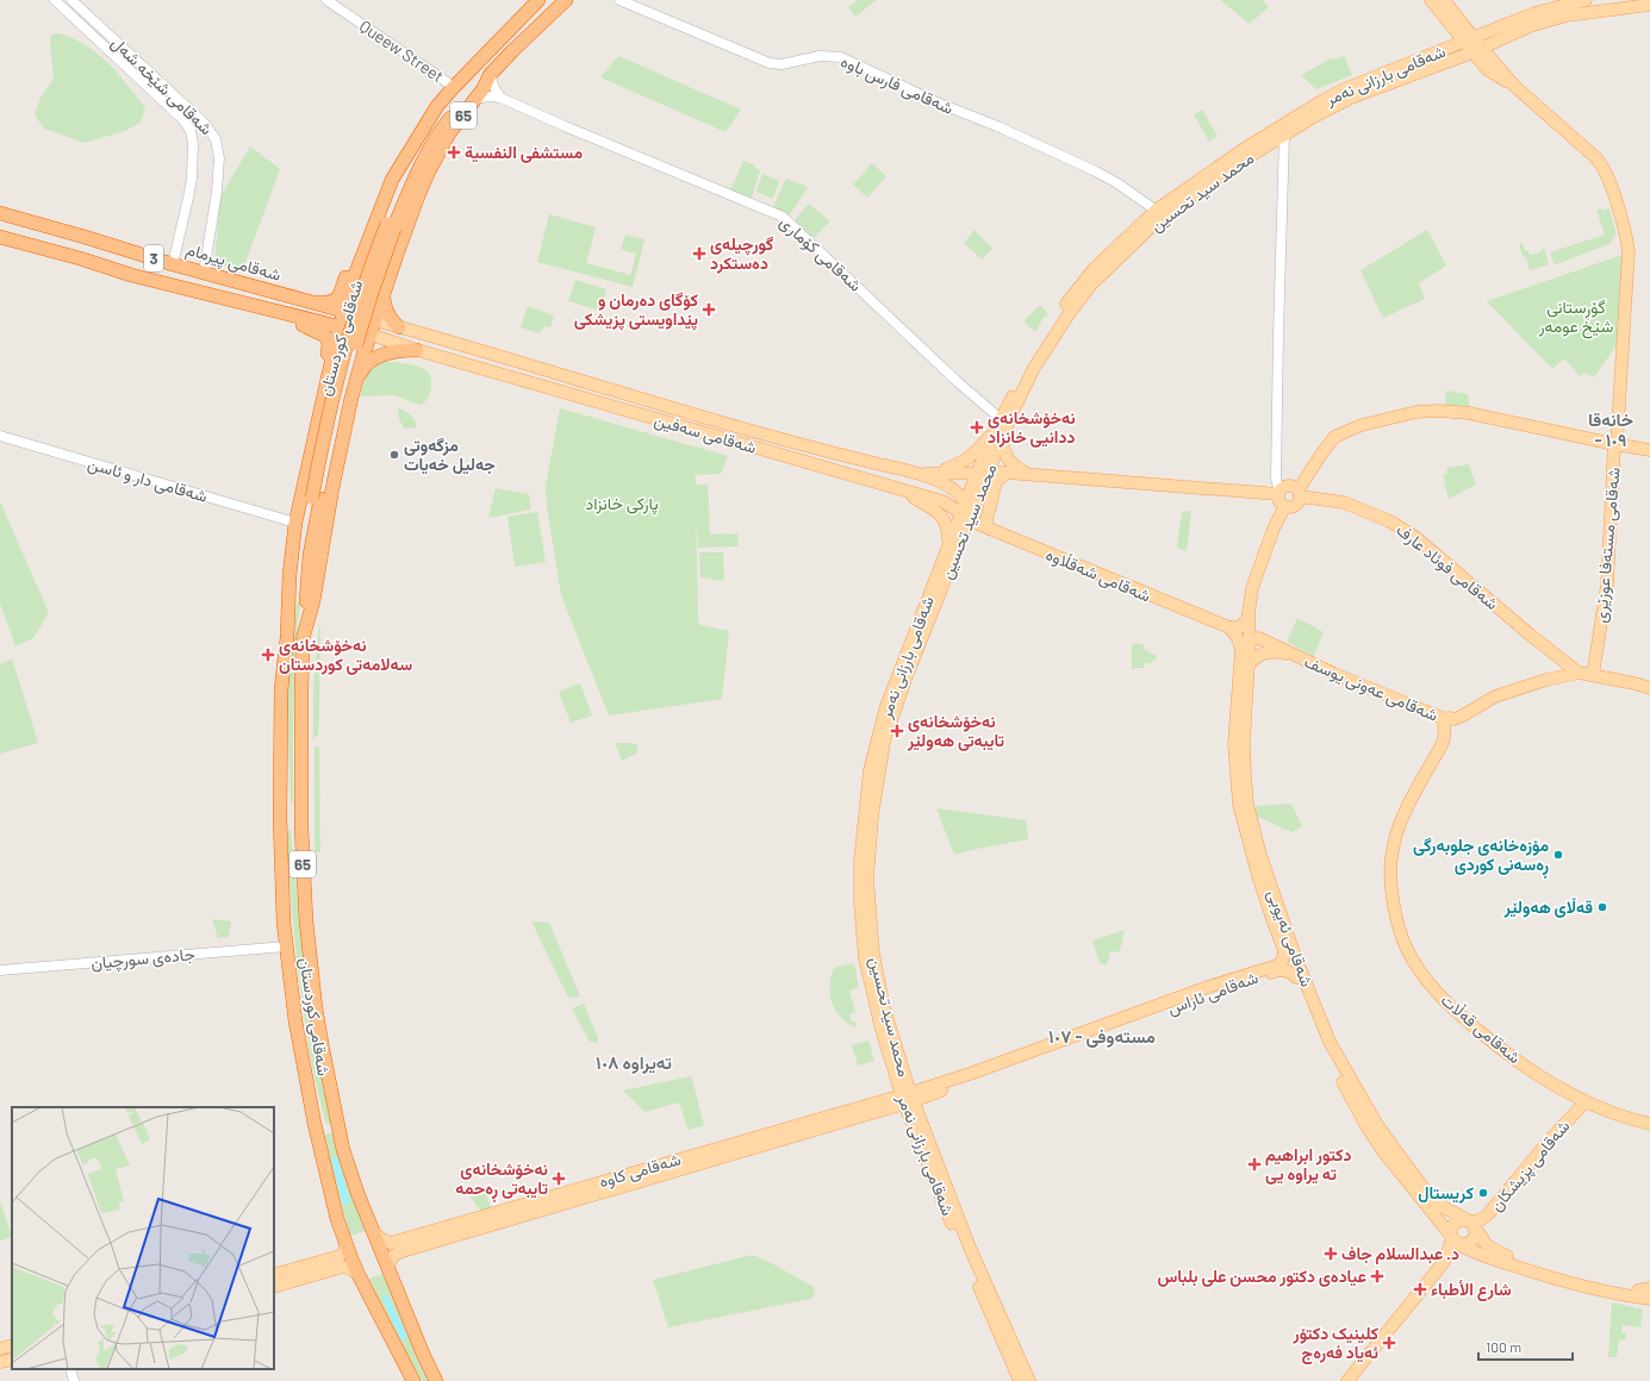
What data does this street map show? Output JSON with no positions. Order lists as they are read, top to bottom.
{
  "streets": {
    "highway": [
      "65",
      "3",
      "شەقامی پیرمام",
      "شەقامی کوردستان"
    ],
    "main road": [
      "شەقامی بارزانی نەمر",
      "محمد سید تحسین",
      "شەقامی سەفین",
      "شەقامی مستەفا عوزێری",
      "شەقامی فوئاد عارف",
      "شەقامی شەقڵاوە",
      "شەقامی عەونی یوسف",
      "شەقامی ئەیوبی",
      "شەقامی ئاراس",
      "شەقامی قەڵات",
      "شەقامی پزیشکان",
      "شەقامی کاوە"
    ],
    "street": [
      "Queew Street",
      "شەقامی فارس باوە",
      "شەقامی شێخه‌ شه‌ل",
      "شەقامی کۆماری",
      "شەقامی دار و ئاسن",
      "جادەی سورچیان"
    ]
  },
  "crossings": [
    ["Queew Street", "شەقامی کوردستان"],
    ["شەقامی بارزانی نەمر", "شەقامی فارس باوە"],
    ["شەقامی بارزانی نەمر", "محمد سید تحسین"],
    ["شەقامی بارزانی نەمر", "شەقامی کۆماری"],
    ["شەقامی بارزانی نەمر", "شەقامی سەفین"],
    ["شەقامی بارزانی نەمر", "شەقامی مستەفا عوزێری"],
    ["شەقامی بارزانی نەمر", "شەقامی شەقڵاوە"],
    ["شەقامی بارزانی نەمر", "شەقامی ئاراس"],
    ["شەقامی بارزانی نەمر", "شەقامی کاوە"],
    ["شەقامی فارس باوە", "محمد سید تحسین"],
    ["شەقامی شێخه‌ شه‌ل", "شەقامی پیرمام"],
    ["محمد سید تحسین", "شەقامی کۆماری"],
    ["محمد سید تحسین", "شەقامی سەفین"],
    ["محمد سید تحسین", "شەقامی مستەفا عوزێری"],
    ["محمد سید تحسین", "شەقامی شەقڵاوە"],
    ["محمد سید تحسین", "شەقامی ئاراس"],
    ["محمد سید تحسین", "شەقامی کاوە"],
    ["3", "شەقامی کوردستان"],
    ["3", "شەقامی سەفین"],
    ["شەقامی پیرمام", "شەقامی کوردستان"],
    ["شەقامی پیرمام", "شەقامی سەفین"],
    ["شەقامی کوردستان", "شەقامی سەفین"],
    ["شەقامی کوردستان", "شەقامی دار و ئاسن"],
    ["شەقامی کوردستان", "جادەی سورچیان"],
    ["شەقامی کوردستان", "شەقامی کاوە"],
    ["شەقامی سەفین", "شەقامی شەقڵاوە"],
    ["شەقامی شەقڵاوە", "شەقامی ئەیوبی"],
    ["شەقامی عەونی یوسف", "شەقامی ئەیوبی"],
    ["شەقامی عەونی یوسف", "شەقامی قەڵات"],
    ["شەقامی ئەیوبی", "شەقامی ئاراس"],
    ["شەقامی ئەیوبی", "شەقامی پزیشکان"],
    ["شەقامی ئاراس", "شەقامی کاوە"],
    ["شەقامی قەڵات", "شەقامی پزیشکان"]
  ],
  "districts": ["خانەقا - ١٠٩", "مستەوفی - ١٠٧", "تەیراوە ١٠٨"],
  "parks": ["گۆڕستانی شێخ عومەر", "پارکی خانزاد"],
  "places": {
    "health": [
      "مستشفى النفسية",
      "گورچیله‌ی ده‌ستكرد",
      "کۆگای دەرمان و پێداویستی پزیشکی",
      "نەخۆشخانەی ددانیی خانزاد",
      "نەخۆشخانەی سەلامەتی کوردستان",
      "نەخۆشخانەی تایبەتی هەولێر",
      "دكتور ابراهيم ته يراوه يى",
      "نەخۆشخانەی تایبەتی ڕەحمە",
      "د. عبدالسلام جاف",
      "عيادەی دکتور محسن علی بلباس",
      "شارع الأطباء",
      "کلینیک دکتۆر ئەیاد فەرەج"
    ],
    "other": [
      "مزگەوتی جەلیل خەیات",
      "مۆزەخانەی جلوبەرگی ڕەسەنی کوردی",
      "قەڵای هەولێر",
      "کریستال"
    ]
  },
  "scale_bar": "100 m"
}
